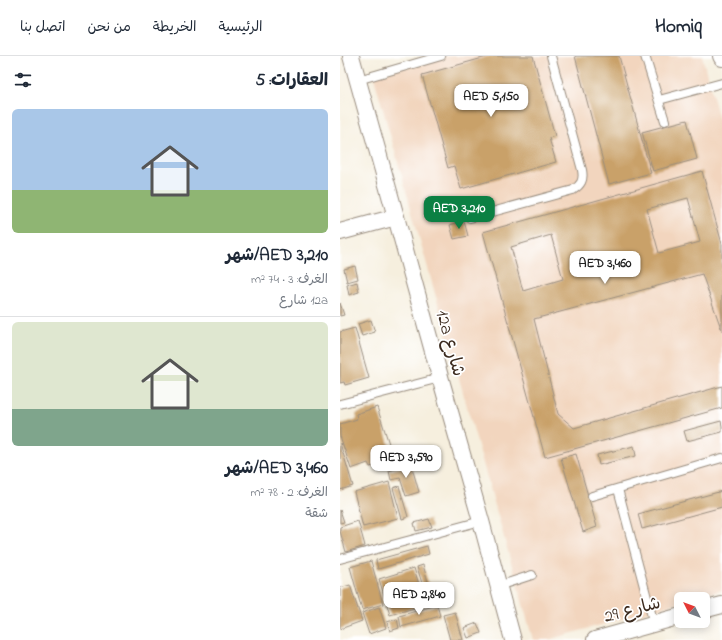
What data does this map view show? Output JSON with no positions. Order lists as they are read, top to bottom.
{
  "streets": {
    "street": ["12a شارع", "شارع 29"]
  },
  "north": "top left",
  "page": {
    "header": "Homiq",
    "nav": [
      "الرئيسية",
      "الخريطة",
      "من نحن",
      "اتصل بنا"
    ],
    "heading": "العقارات: 5",
    "price": [
      "AED 5,150",
      "AED 3,210",
      "AED 3,460",
      "AED 3,590",
      "AED 2,840"
    ],
    "list": [
      {
        "name": "AED 3,210/شهر",
        "note": "الغرف: 3 · 74 m² · 12a شارع"
      },
      {
        "name": "AED 3,460/شهر",
        "note": "الغرف: 2 · 78 m² · شقة"
      }
    ]
  }
}
